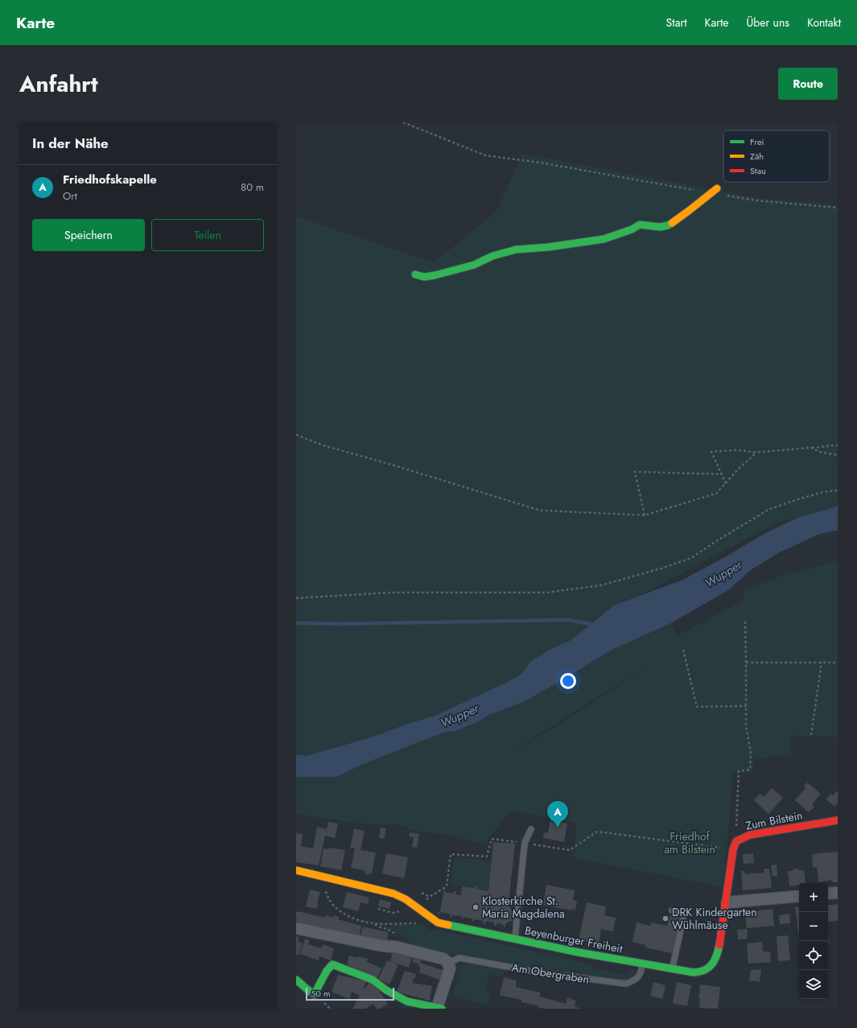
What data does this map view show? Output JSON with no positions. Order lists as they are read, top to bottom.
{
  "streets": {
    "street": ["Zum Bilstein", "Beyenburger Freiheit"],
    "lane": ["Am Obergraben"]
  },
  "crossings": [
    ["Zum Bilstein", "Beyenburger Freiheit"],
    ["Beyenburger Freiheit", "Am Obergraben"]
  ],
  "water": ["Wupper"],
  "parks": ["Friedhof am Bilstein"],
  "places": ["Klosterkirche St. Maria Magdalena", "DRK Kindergarten Wühlmäuse"],
  "legend": ["Frei", "Zäh", "Stau"],
  "scale_bar": "50 m",
  "page": {
    "header": "Karte",
    "nav": [
      "Start",
      "Karte",
      "Über uns",
      "Kontakt"
    ],
    "title": "Anfahrt",
    "buttons": [
      "Route",
      ["Speichern", "Teilen"]
    ],
    "heading": "In der Nähe",
    "list": [
      {
        "mark": "A",
        "name": "Friedhofskapelle",
        "note": "Ort",
        "value": "80 m"
      }
    ],
    "pins": "A",
    "map_buttons": ["+", "−"],
    "scale": "50 m"
  }
}
